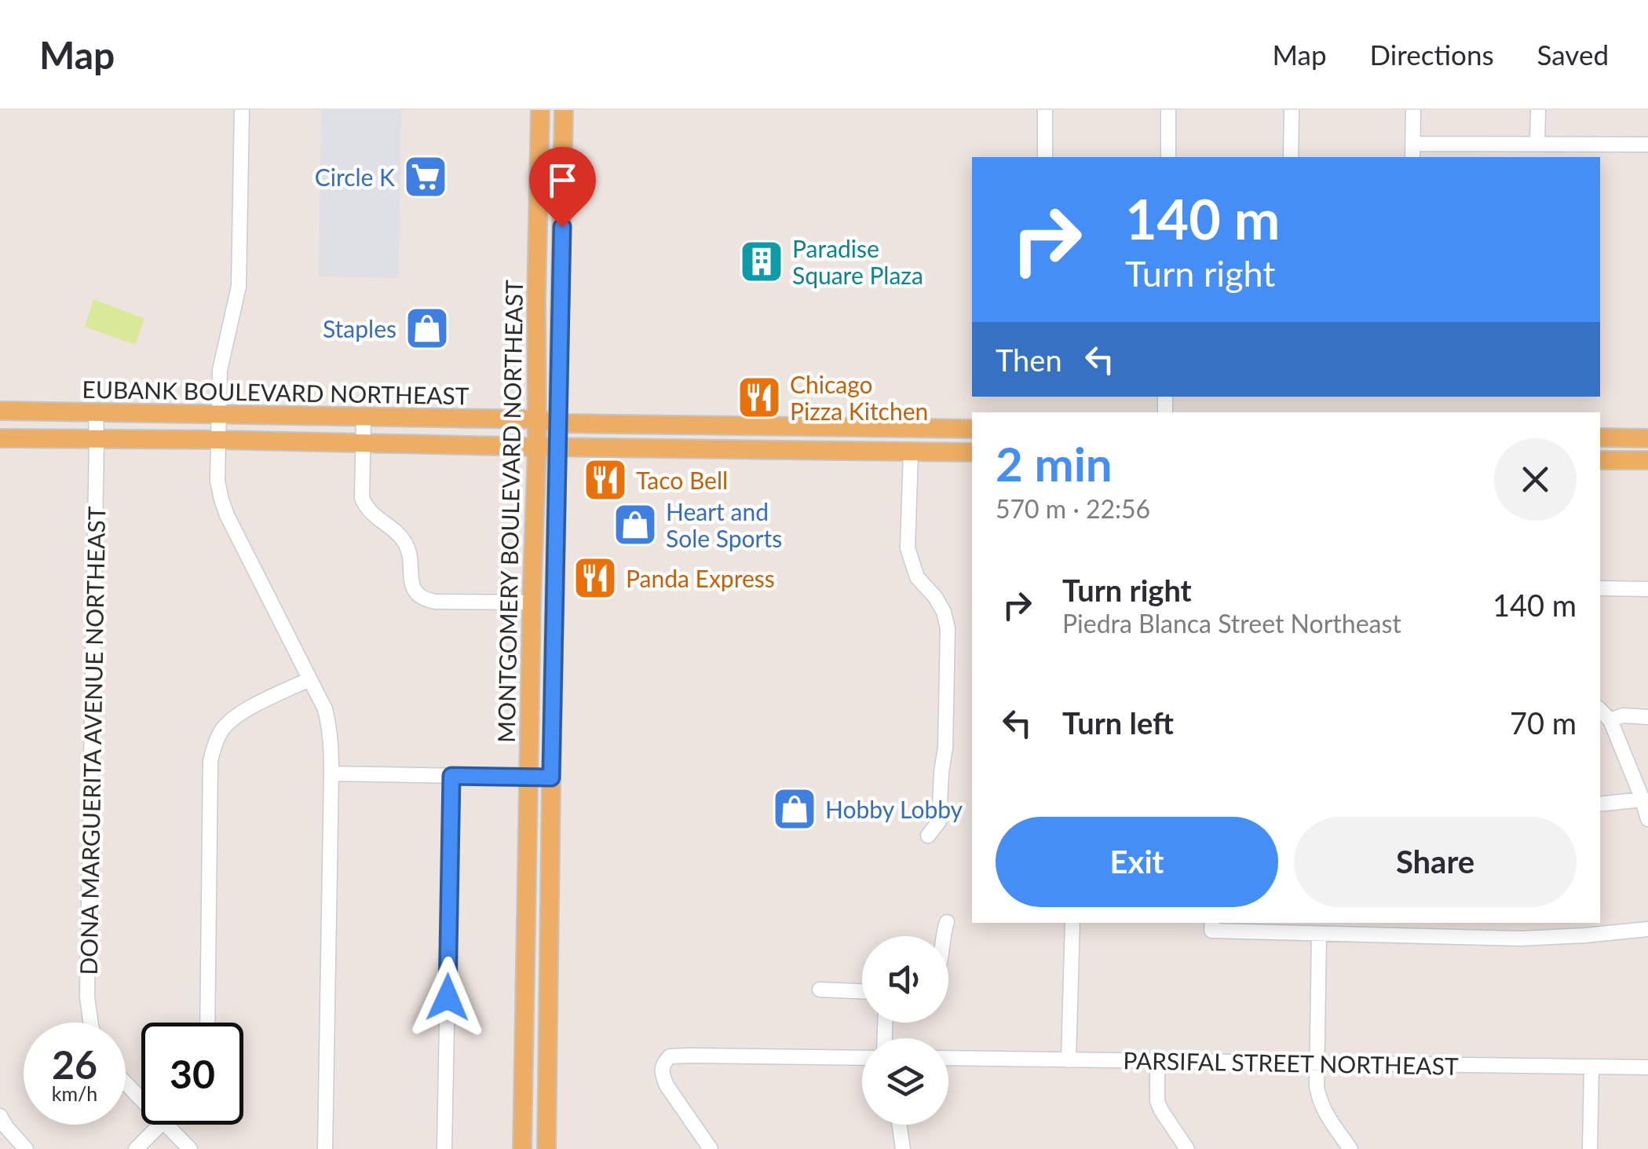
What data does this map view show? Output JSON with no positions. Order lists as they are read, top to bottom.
{
  "streets": {
    "main road": ["EUBANK BOULEVARD NORTHEAST", "MONTGOMERY BOULEVARD NORTHEAST"],
    "street": ["DONA MARGUERITA AVENUE NORTHEAST", "PARSIFAL STREET NORTHEAST"]
  },
  "crossings": [
    ["EUBANK BOULEVARD NORTHEAST", "MONTGOMERY BOULEVARD NORTHEAST"],
    ["EUBANK BOULEVARD NORTHEAST", "DONA MARGUERITA AVENUE NORTHEAST"]
  ],
  "places": {
    "supermarket": ["Circle K"],
    "building": ["Paradise Square Plaza"],
    "shop": ["Staples", "Heart and Sole Sports", "Hobby Lobby"],
    "restaurant": ["Chicago Pizza Kitchen", "Taco Bell", "Panda Express"]
  },
  "page": {
    "header": "Map",
    "nav": ["Map", "Directions", "Saved"],
    "turn": ["140 m", "Turn right"],
    "then": "Then",
    "heading": ["2 min", "570 m · 22:56"],
    "list": [
      {
        "name": "Turn right",
        "note": "Piedra Blanca Street Northeast",
        "value": "140 m"
      },
      {
        "name": "Turn left",
        "value": "70 m"
      }
    ],
    "buttons": ["Exit", "Share"],
    "speed": "26 km/h",
    "limit": "30"
  }
}
